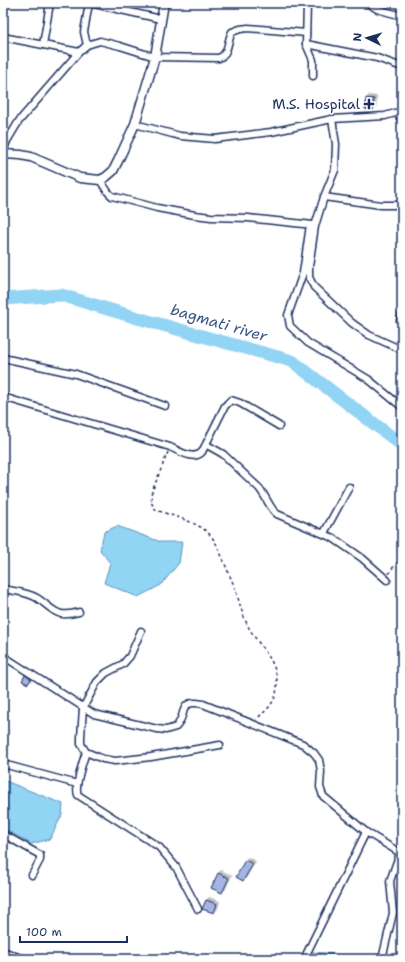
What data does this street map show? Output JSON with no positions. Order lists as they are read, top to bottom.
{
  "water": ["bagmati river"],
  "places": {
    "health": ["M.S. Hospital"]
  },
  "scale_bar": "100 m",
  "north": "left"
}
